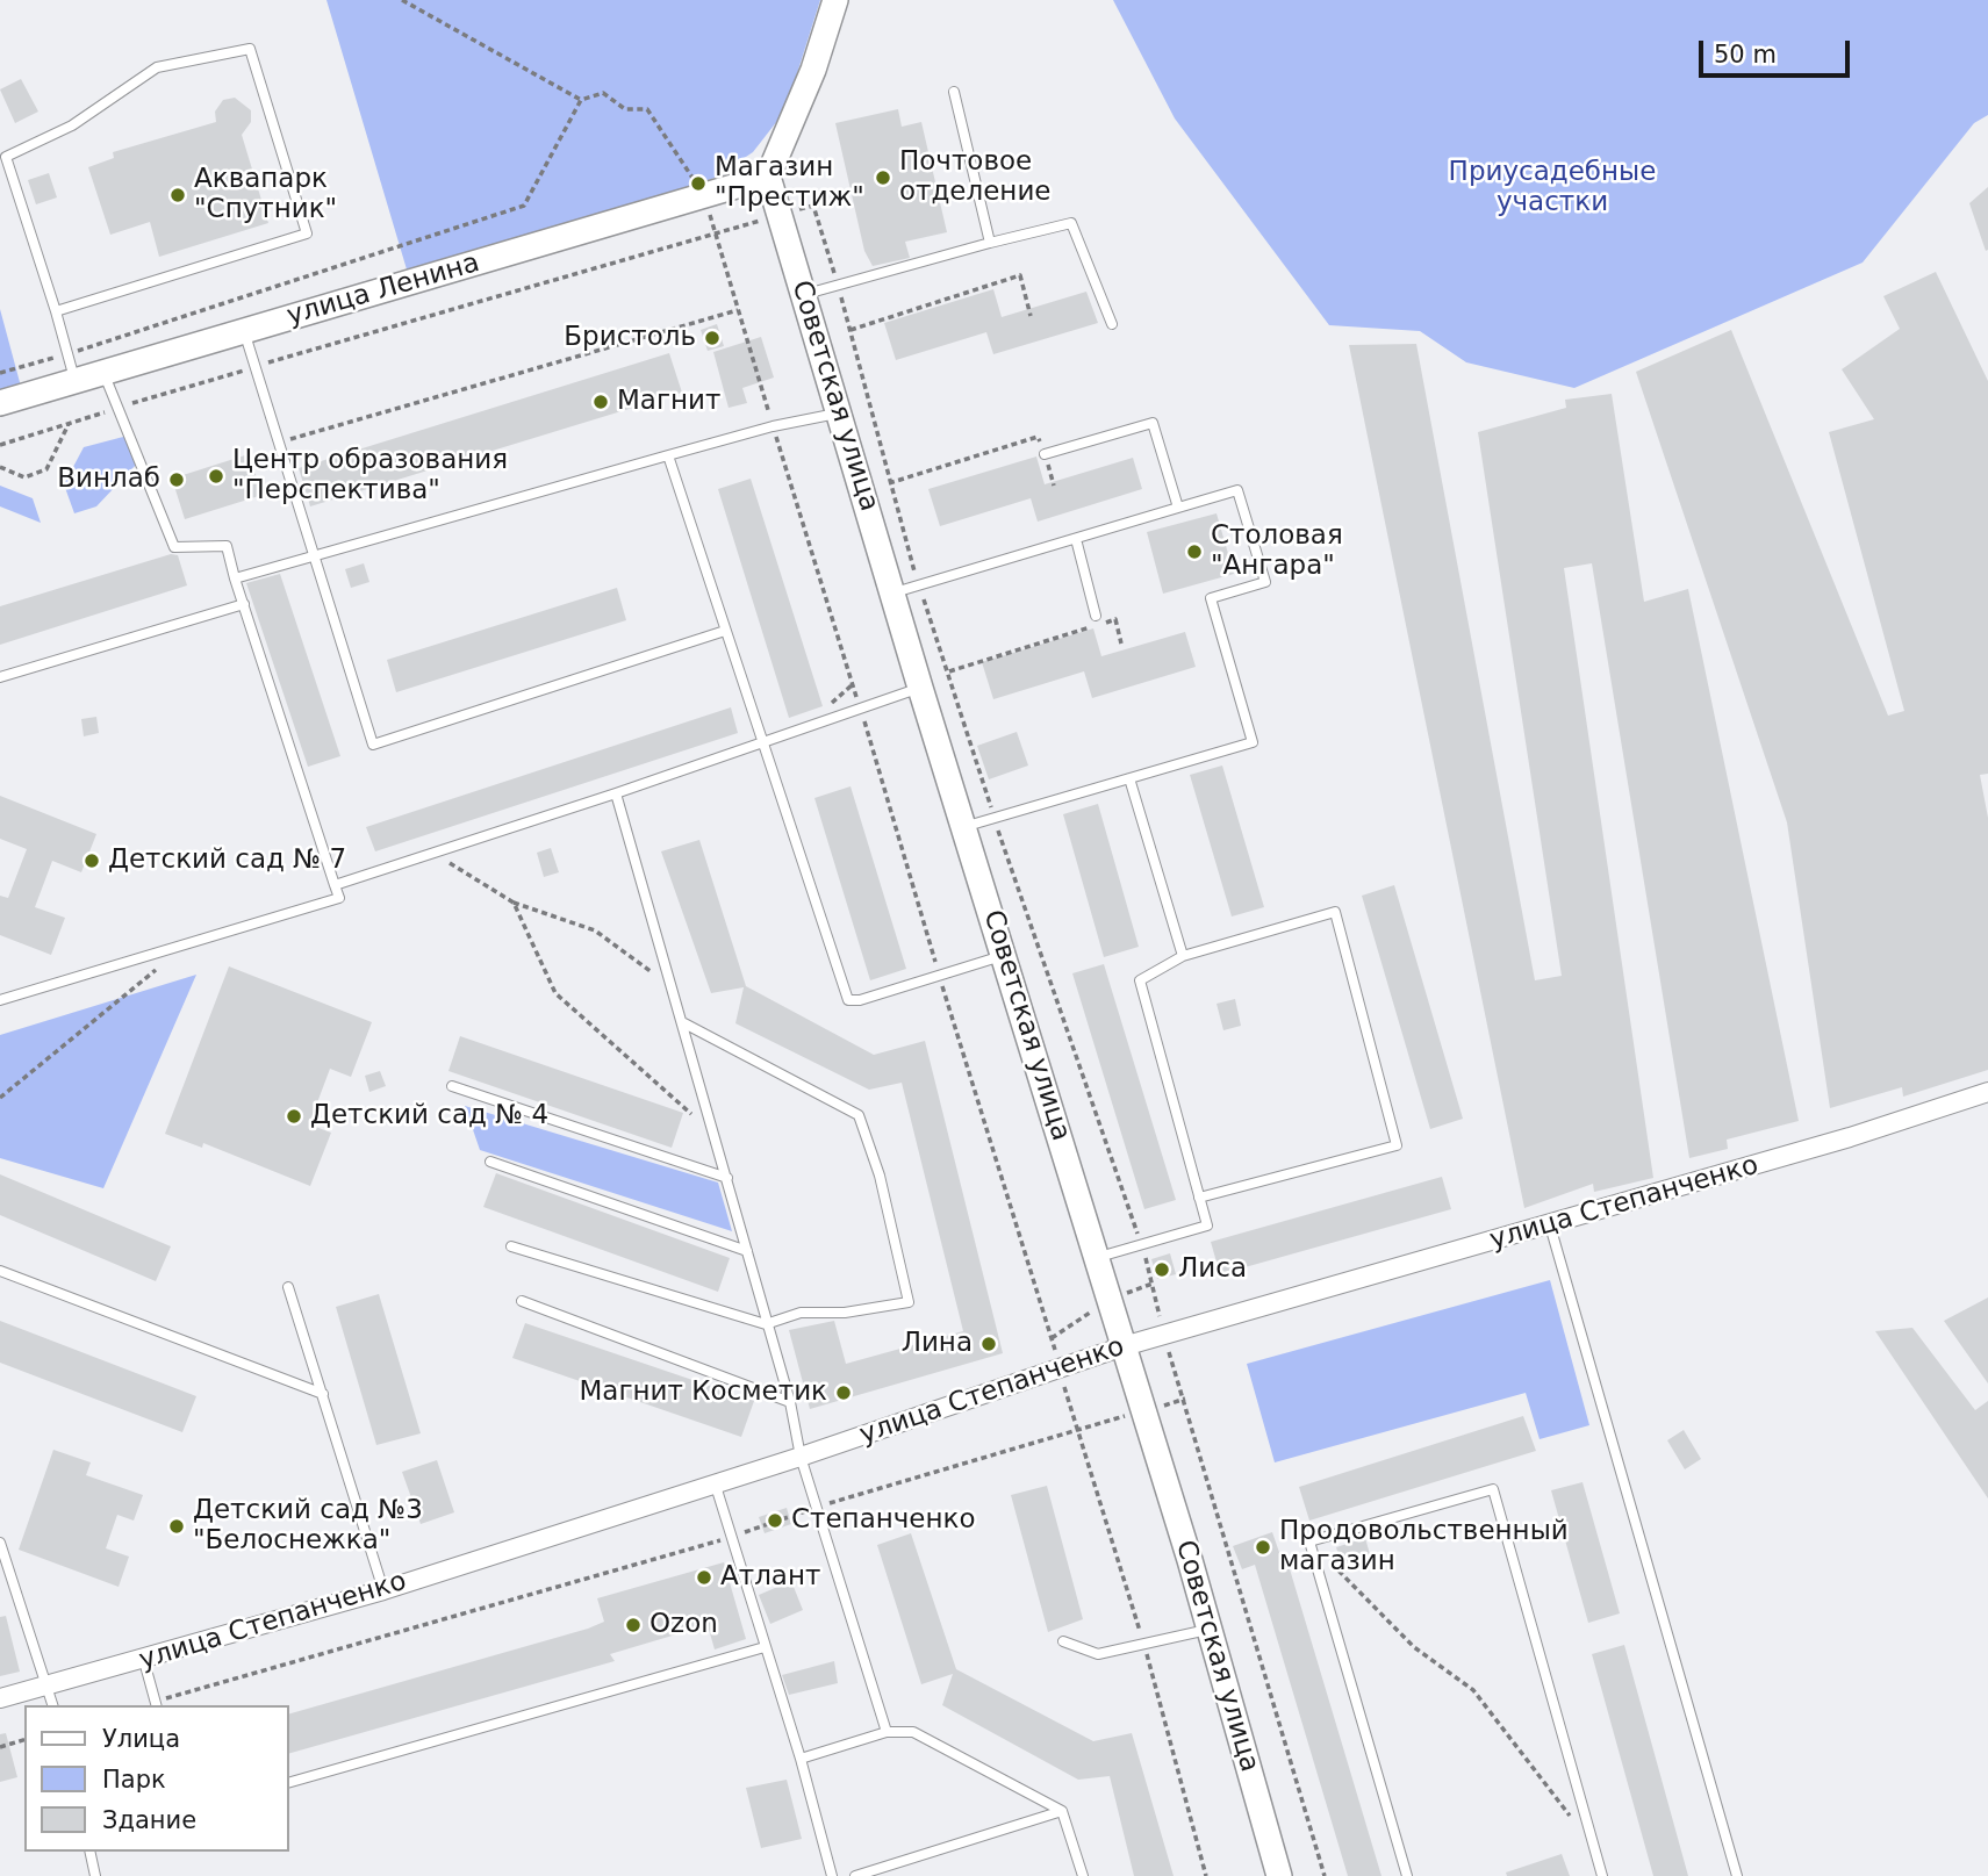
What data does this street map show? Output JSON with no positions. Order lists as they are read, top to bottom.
{
  "streets": {
    "street": ["улица Ленина", "Советская улица", "улица Степанченко"]
  },
  "crossings": [
    ["улица Ленина", "Советская улица"],
    ["Советская улица", "улица Степанченко"]
  ],
  "parks": ["Приусадебные участки"],
  "places": [
    "Почтовое отделение",
    "Магазин \"Престиж\"",
    "Аквапарк \"Спутник\"",
    "Бристоль",
    "Магнит",
    "Центр образования \"Перспектива\"",
    "Винлаб",
    "Столовая \"Ангара\"",
    "Детский сад № 7",
    "Детский сад № 4",
    "Лиса",
    "Лина",
    "Магнит Косметик",
    "Степанченко",
    "Детский сад №3 \"Белоснежка\"",
    "Продовольственный магазин",
    "Атлант",
    "Ozon"
  ],
  "legend": ["Улица", "Парк", "Здание"],
  "scale_bar": "50 m"
}
